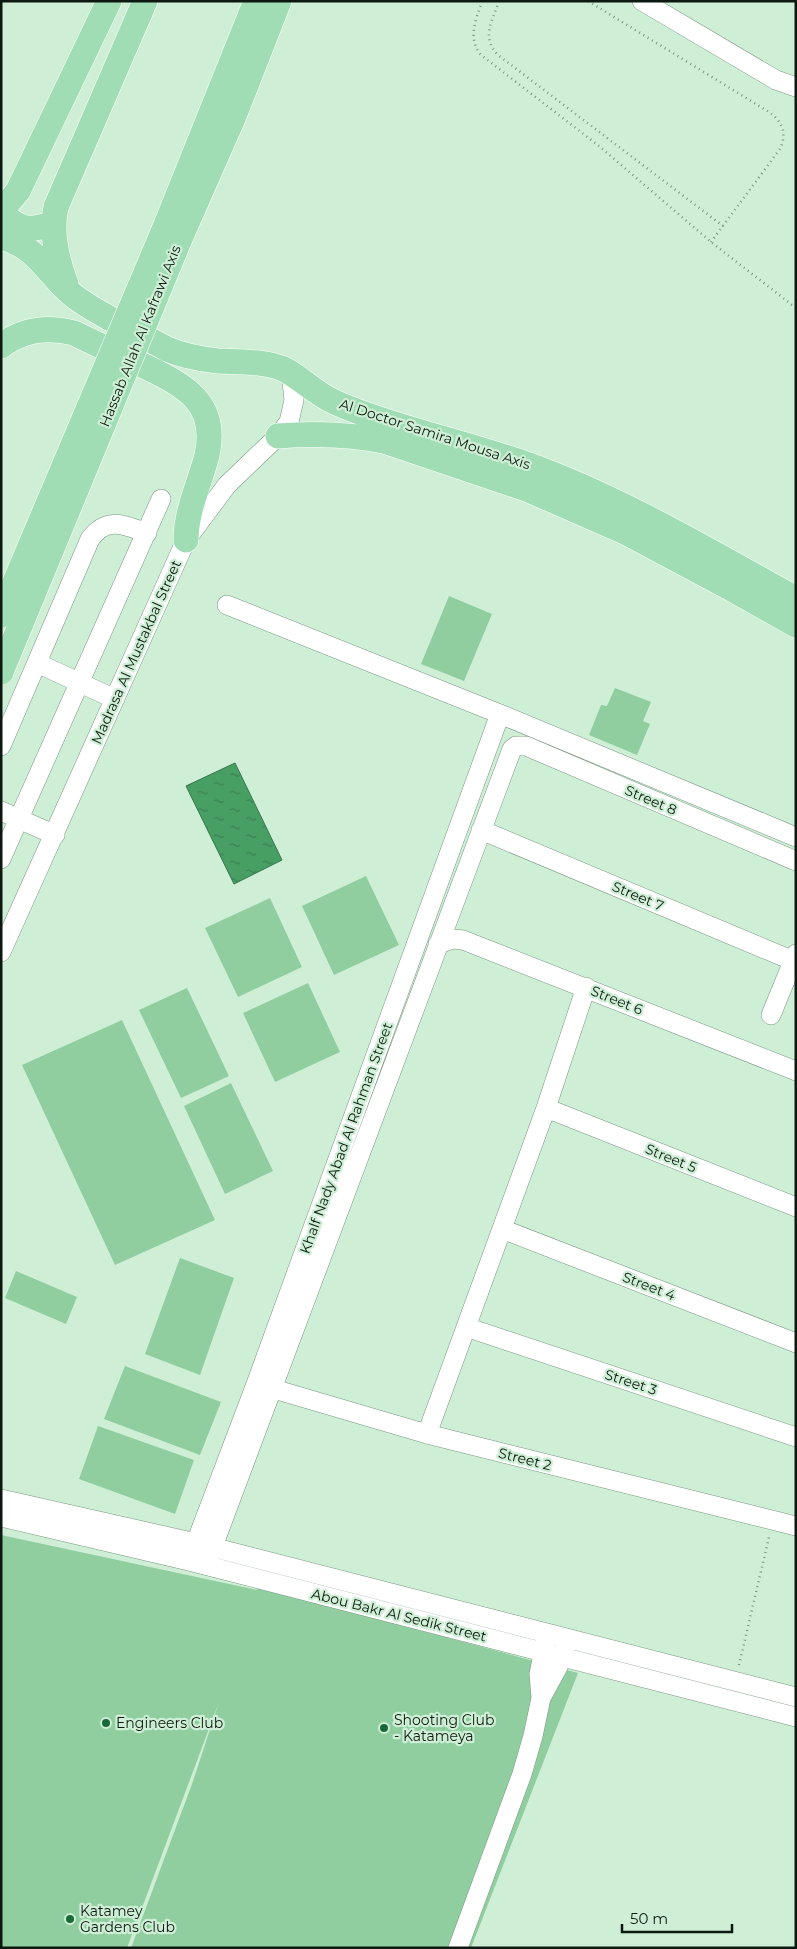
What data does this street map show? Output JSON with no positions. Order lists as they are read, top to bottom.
{
  "streets": {
    "main road": ["Hassab Allah Al Kafrawi Axis", "Al Doctor Samira Mousa Axis"],
    "street": [
      "Madrasa Al Mustakbal Street",
      "Street 8",
      "Street 7",
      "Street 6",
      "Khalf Nady Abad Al Rahman Street",
      "Street 5",
      "Street 4",
      "Street 3",
      "Street 2",
      "Abou Bakr Al Sedik Street"
    ]
  },
  "crossings": [
    ["Al Doctor Samira Mousa Axis", "Madrasa Al Mustakbal Street"],
    ["Street 8", "Khalf Nady Abad Al Rahman Street"],
    ["Street 7", "Khalf Nady Abad Al Rahman Street"],
    ["Street 6", "Khalf Nady Abad Al Rahman Street"],
    ["Khalf Nady Abad Al Rahman Street", "Street 2"],
    ["Khalf Nady Abad Al Rahman Street", "Abou Bakr Al Sedik Street"]
  ],
  "places": ["Engineers Club", "Shooting Club - Katameya", "Katamey Gardens Club"],
  "scale_bar": "50 m"
}
